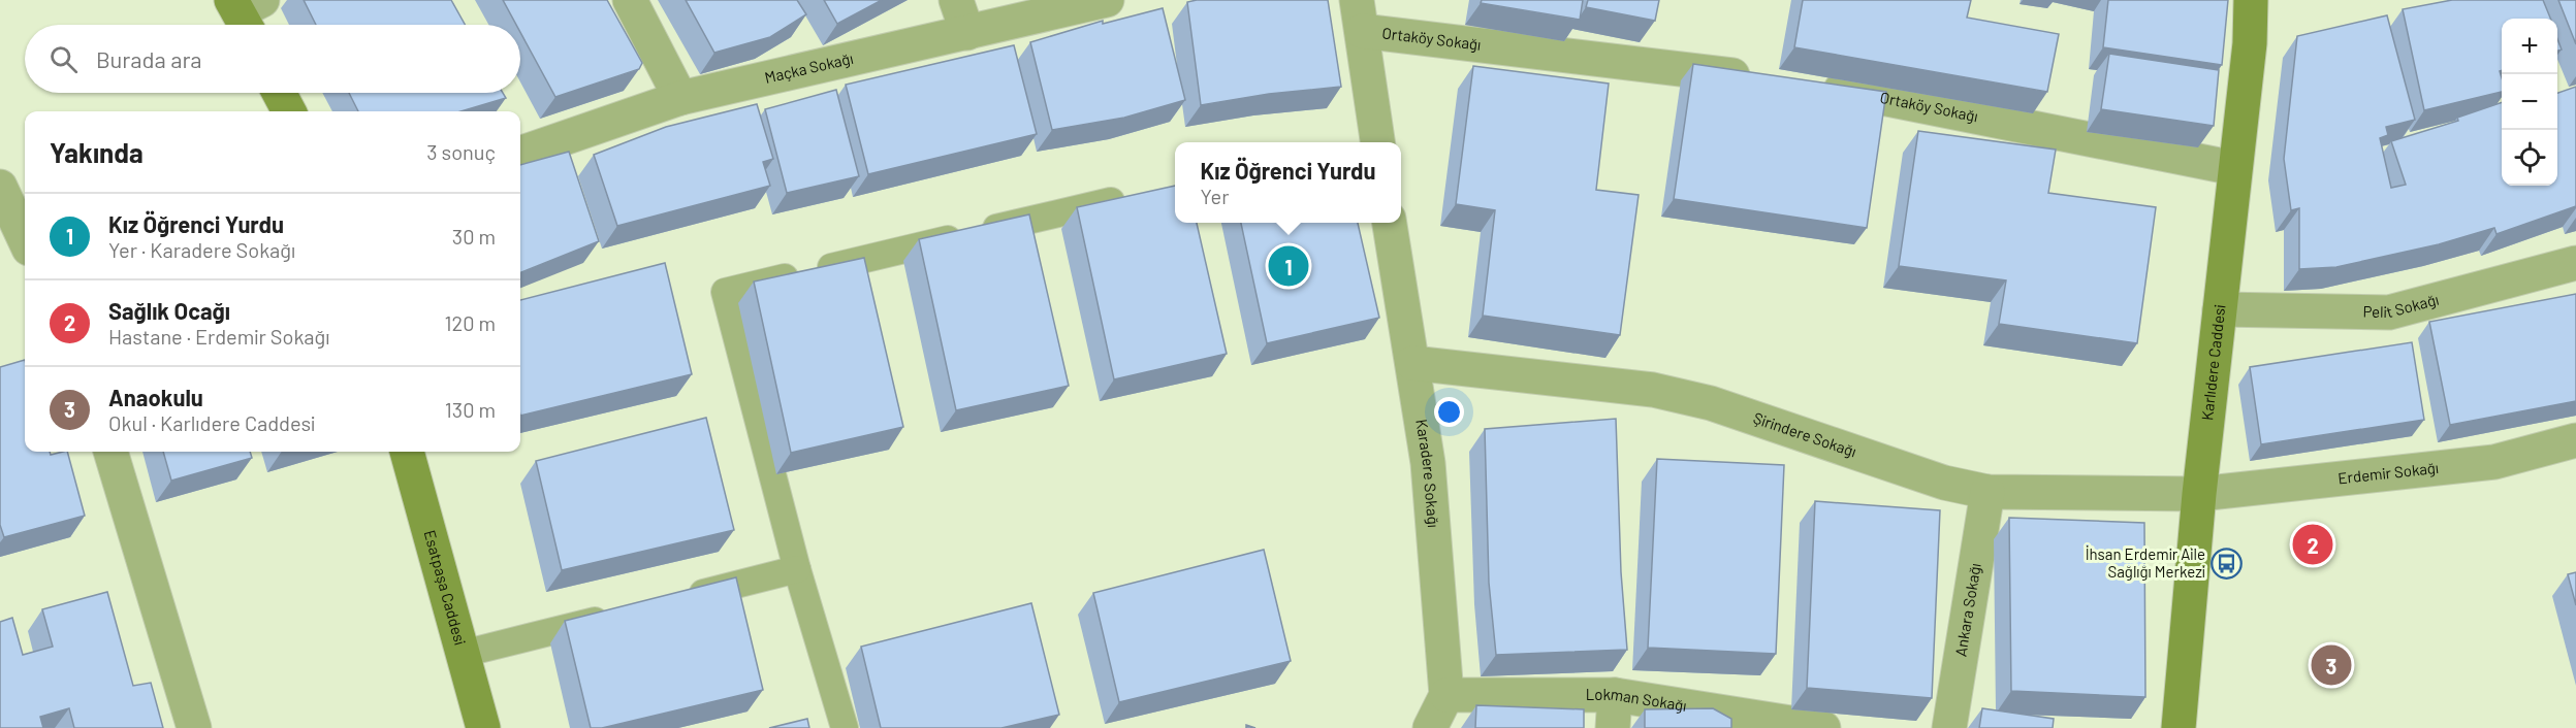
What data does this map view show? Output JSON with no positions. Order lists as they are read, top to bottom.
{
  "streets": {
    "street": [
      "Ortaköy Sokağı",
      "Maçka Sokağı",
      "Pelit Sokağı",
      "Karlıdere Caddesi",
      "Şirindere Sokağı",
      "Erdemir Sokağı",
      "Karadere Sokağı",
      "Esatpaşa Caddesi",
      "Ankara Sokağı",
      "Lokman Sokağı"
    ]
  },
  "crossings": [
    ["Ortaköy Sokağı", "Karlıdere Caddesi"],
    ["Pelit Sokağı", "Karlıdere Caddesi"],
    ["Karlıdere Caddesi", "Şirindere Sokağı"],
    ["Karlıdere Caddesi", "Erdemir Sokağı"],
    ["Şirindere Sokağı", "Erdemir Sokağı"],
    ["Şirindere Sokağı", "Karadere Sokağı"],
    ["Şirindere Sokağı", "Ankara Sokağı"],
    ["Karadere Sokağı", "Lokman Sokağı"]
  ],
  "places": {
    "bus stop": ["İhsan Erdemir Aile Sağlığı Merkezi"]
  },
  "page": {
    "map_buttons": ["+", "−"],
    "search": "Burada ara",
    "heading": ["Yakında", "3 sonuç"],
    "popup": ["Kız Öğrenci Yurdu", "Yer"],
    "list": [
      {
        "mark": "1",
        "name": "Kız Öğrenci Yurdu",
        "note": "Yer · Karadere Sokağı",
        "value": "30 m"
      },
      {
        "mark": "2",
        "name": "Sağlık Ocağı",
        "note": "Hastane · Erdemir Sokağı",
        "value": "120 m"
      },
      {
        "mark": "3",
        "name": "Anaokulu",
        "note": "Okul · Karlıdere Caddesi",
        "value": "130 m"
      }
    ],
    "pins": ["1", "2", "3"]
  }
}
